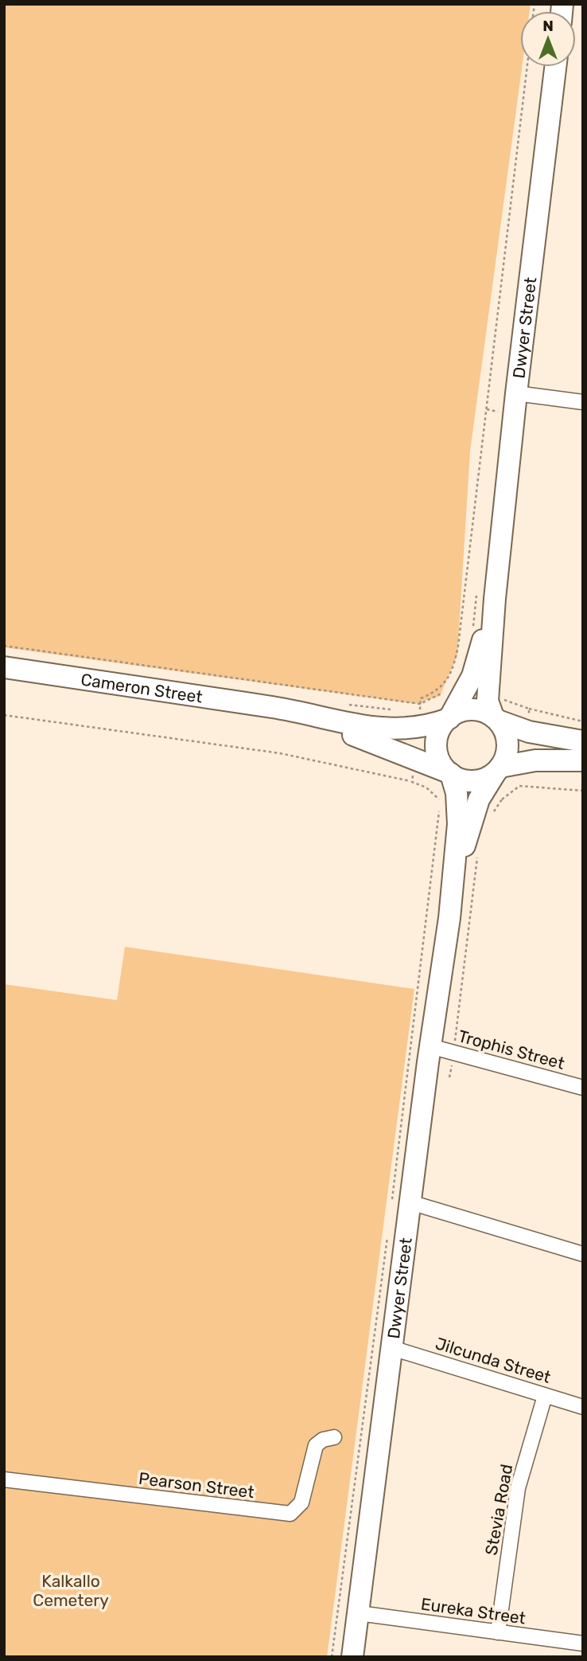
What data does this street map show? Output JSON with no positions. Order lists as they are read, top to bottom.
{
  "streets": {
    "street": [
      "Dwyer Street",
      "Cameron Street",
      "Trophis Street",
      "Jilcunda Street",
      "Pearson Street",
      "Stevia Road",
      "Eureka Street"
    ]
  },
  "crossings": [
    ["Dwyer Street", "Cameron Street"],
    ["Dwyer Street", "Trophis Street"],
    ["Dwyer Street", "Jilcunda Street"],
    ["Dwyer Street", "Eureka Street"],
    ["Jilcunda Street", "Stevia Road"],
    ["Stevia Road", "Eureka Street"]
  ],
  "parks": ["Kalkallo Cemetery"],
  "north": "top"
}
